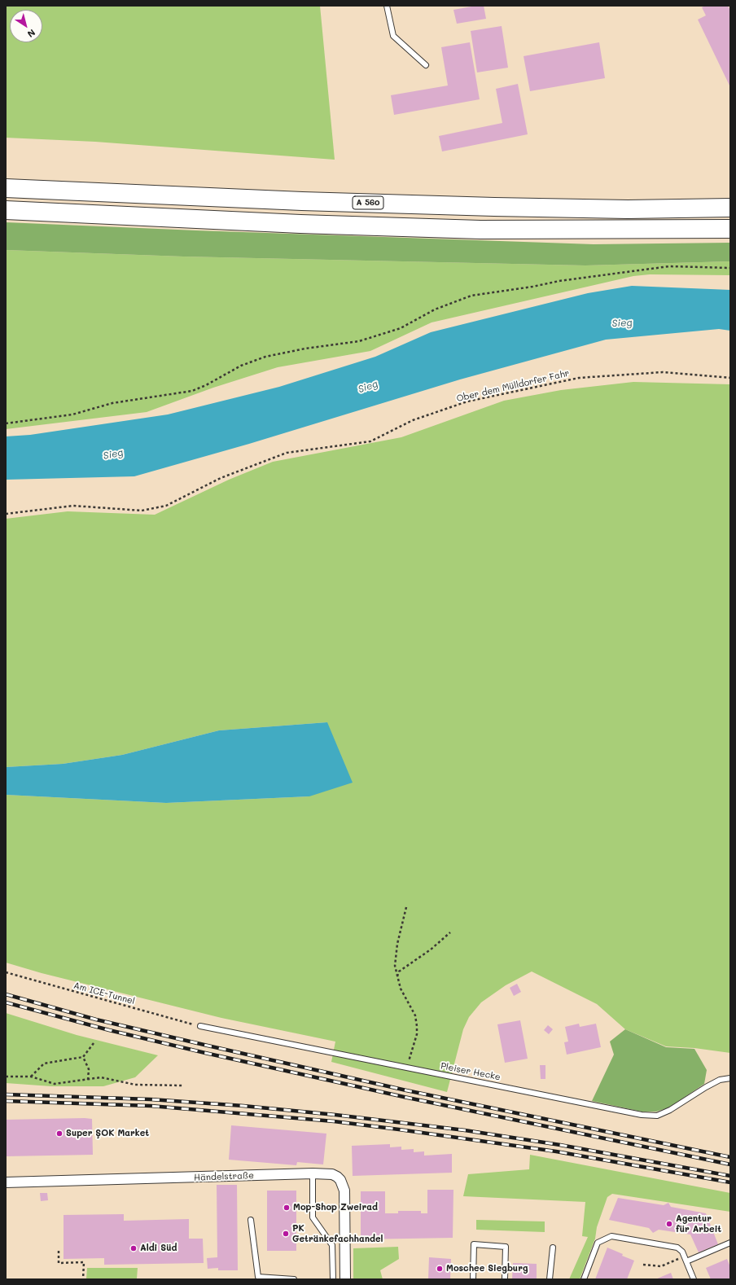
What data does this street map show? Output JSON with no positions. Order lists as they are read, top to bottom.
{
  "streets": {
    "highway": ["A 560"],
    "street": ["Händelstraße"],
    "lane": ["Pleiser Hecke"],
    "path": ["Ober dem Mülldorfer Fahr", "Am ICE-Tunnel"]
  },
  "crossings": [
    ["Am ICE-Tunnel", "Pleiser Hecke"]
  ],
  "water": ["Sieg"],
  "places": [
    "Super ŞOK Market",
    "Mop-Shop Zweirad",
    "Agentur für Arbeit",
    "PK Getränkefachhandel",
    "Aldi Süd",
    "Moschee Siegburg"
  ],
  "north": "bottom right"
}
